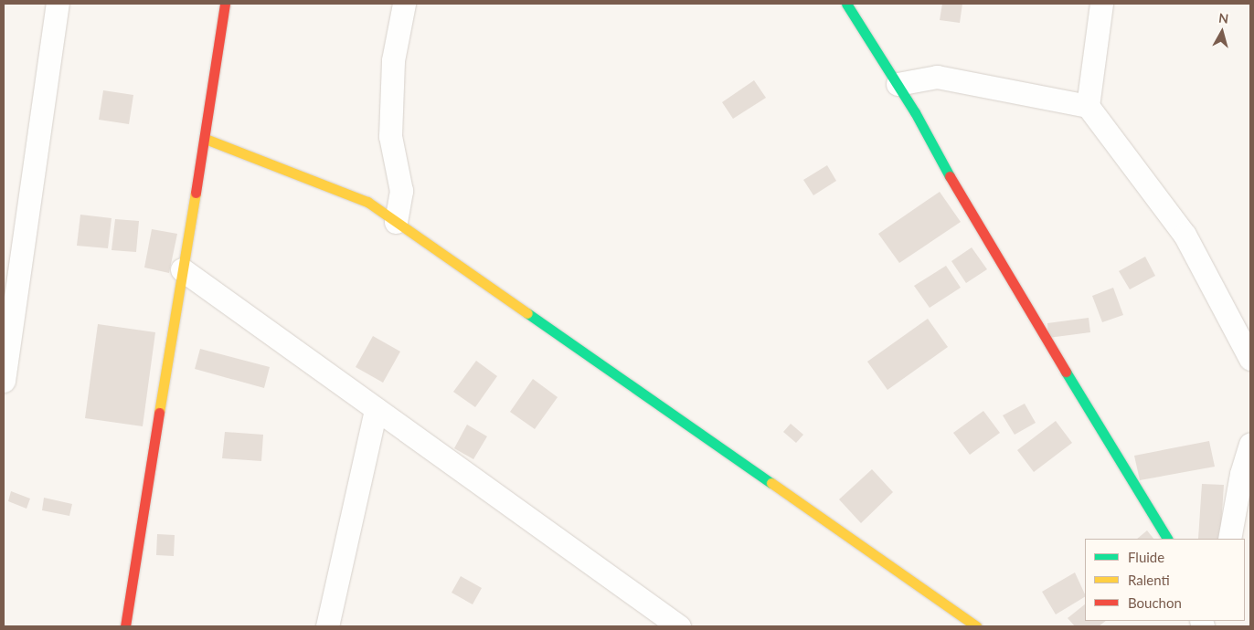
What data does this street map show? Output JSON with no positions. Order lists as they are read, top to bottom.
{
  "legend": ["Fluide", "Ralenti", "Bouchon"],
  "north": "top"
}
